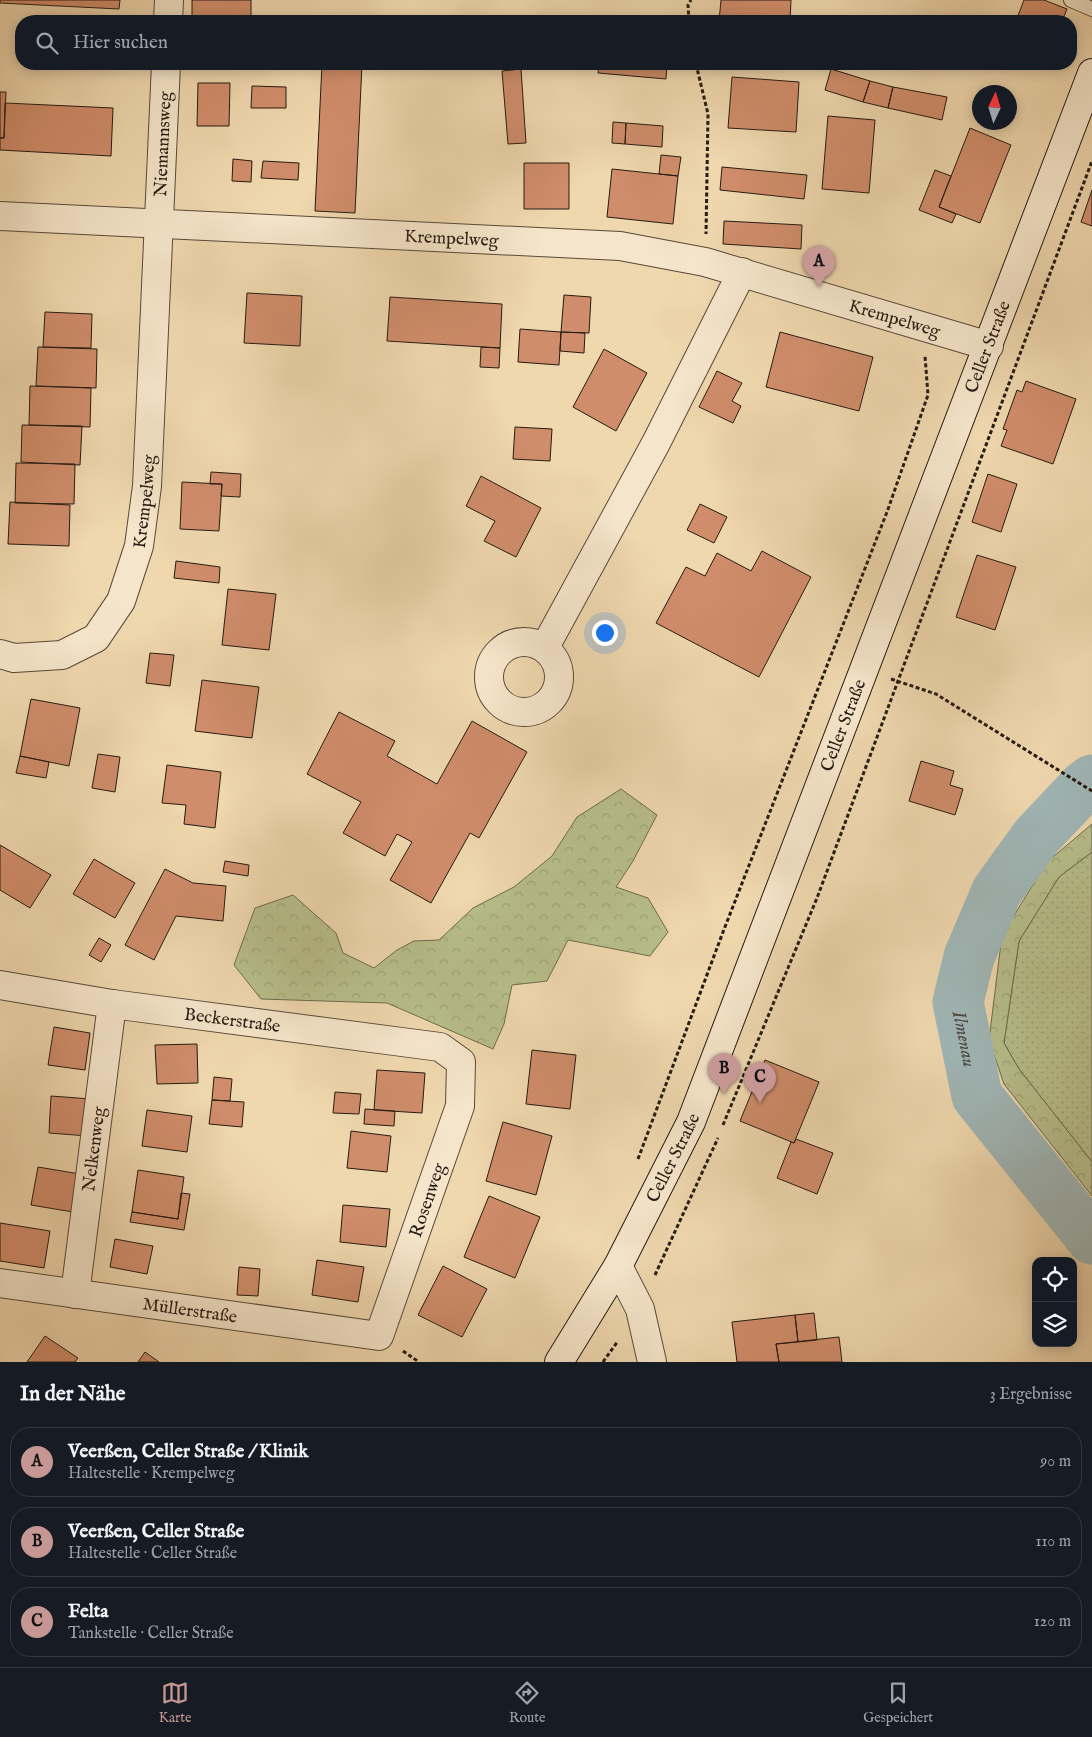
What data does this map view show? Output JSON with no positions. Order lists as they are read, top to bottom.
{
  "streets": {
    "street": [
      "Niemannsweg",
      "Krempelweg",
      "Celler Straße",
      "Beckerstraße",
      "Nelkenweg",
      "Rosenweg",
      "Müllerstraße"
    ]
  },
  "crossings": [
    ["Niemannsweg", "Krempelweg"],
    ["Krempelweg", "Celler Straße"],
    ["Beckerstraße", "Nelkenweg"],
    ["Beckerstraße", "Rosenweg"],
    ["Nelkenweg", "Müllerstraße"],
    ["Rosenweg", "Müllerstraße"]
  ],
  "water": ["Ilmenau"],
  "north": "top",
  "page": {
    "search": "Hier suchen",
    "pins": ["A", "B", "C"],
    "heading": ["In der Nähe", "3 Ergebnisse"],
    "list": [
      {
        "mark": "A",
        "name": "Veerßen, Celler Straße / Klinik",
        "note": "Haltestelle · Krempelweg",
        "value": "90 m"
      },
      {
        "mark": "B",
        "name": "Veerßen, Celler Straße",
        "note": "Haltestelle · Celler Straße",
        "value": "110 m"
      },
      {
        "mark": "C",
        "name": "Felta",
        "note": "Tankstelle · Celler Straße",
        "value": "120 m"
      }
    ],
    "nav": ["Karte", "Route", "Gespeichert"]
  }
}
